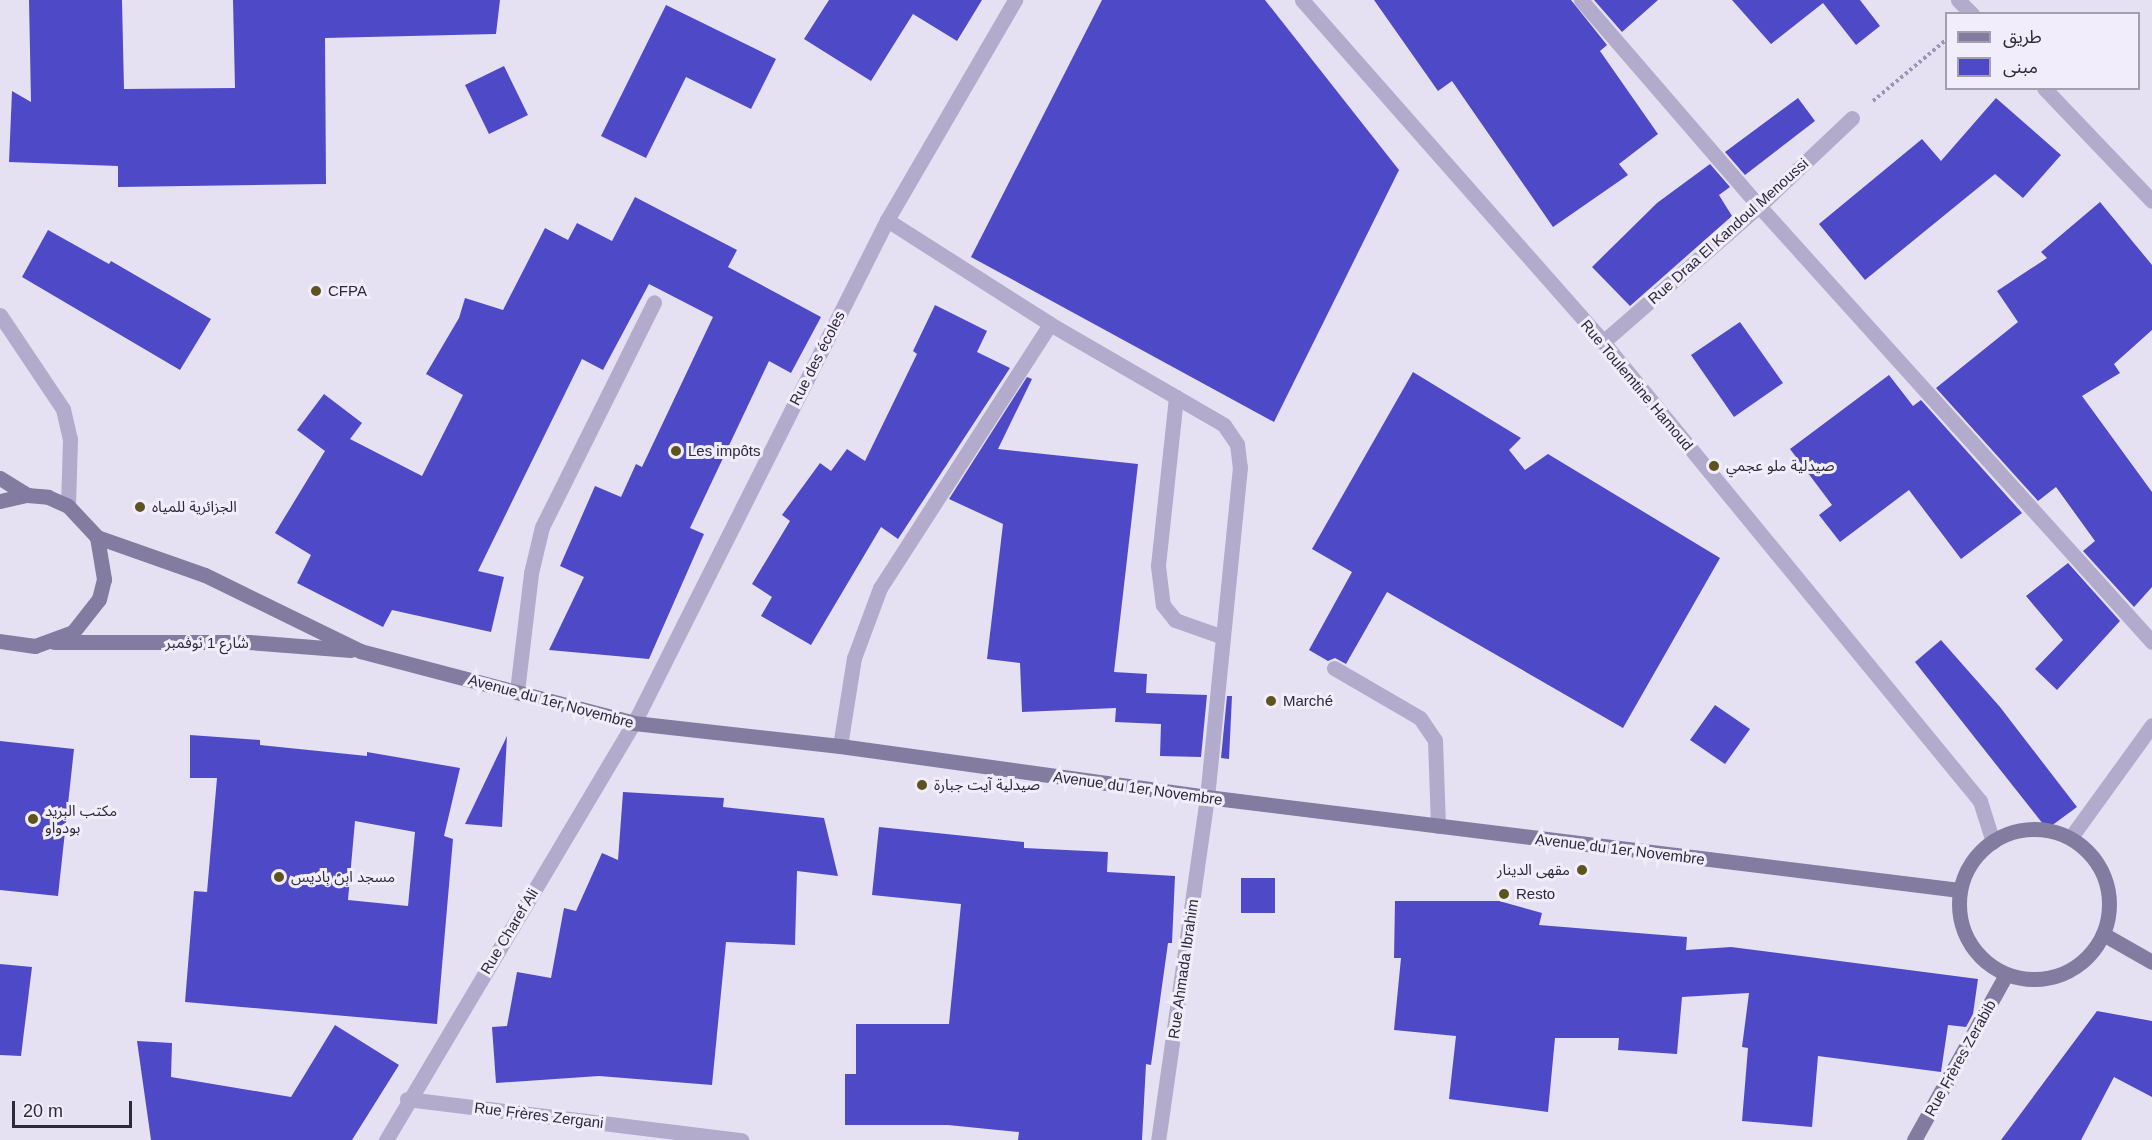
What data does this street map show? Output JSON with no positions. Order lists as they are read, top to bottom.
{
  "streets": {
    "main road": ["شارع 1 نوفمبر", "Avenue du 1er Novembre", "Rue Frères Zerabib"],
    "street": [
      "Rue Draa El Kandoul Menoussi",
      "Rue des écoles",
      "Rue Toulemtine Hamoud",
      "Rue Charef Ali",
      "Rue Ahmada Ibrahim",
      "Rue Frères Zergani"
    ]
  },
  "crossings": [
    ["Rue Draa El Kandoul Menoussi", "Rue Toulemtine Hamoud"],
    ["Rue des écoles", "Avenue du 1er Novembre"],
    ["Rue des écoles", "Rue Charef Ali"],
    ["Rue des écoles", "Rue Ahmada Ibrahim"],
    ["Rue Toulemtine Hamoud", "Avenue du 1er Novembre"],
    ["Rue Toulemtine Hamoud", "Rue Frères Zerabib"],
    ["شارع 1 نوفمبر", "Avenue du 1er Novembre"],
    ["Avenue du 1er Novembre", "Rue Charef Ali"],
    ["Avenue du 1er Novembre", "Rue Ahmada Ibrahim"],
    ["Avenue du 1er Novembre", "Rue Frères Zerabib"],
    ["Rue Charef Ali", "Rue Frères Zergani"]
  ],
  "places": [
    "CFPA",
    "Les impôts",
    "صيدلية ملو عجمي",
    "الجزائرية للمياه",
    "Marché",
    "صيدلية آيت جبارة",
    "مكتب البريد بودواو",
    "مقهى الدينار",
    "مسجد ابن باديس",
    "Resto"
  ],
  "legend": ["طريق", "مبنى"],
  "scale_bar": "20 m"
}
